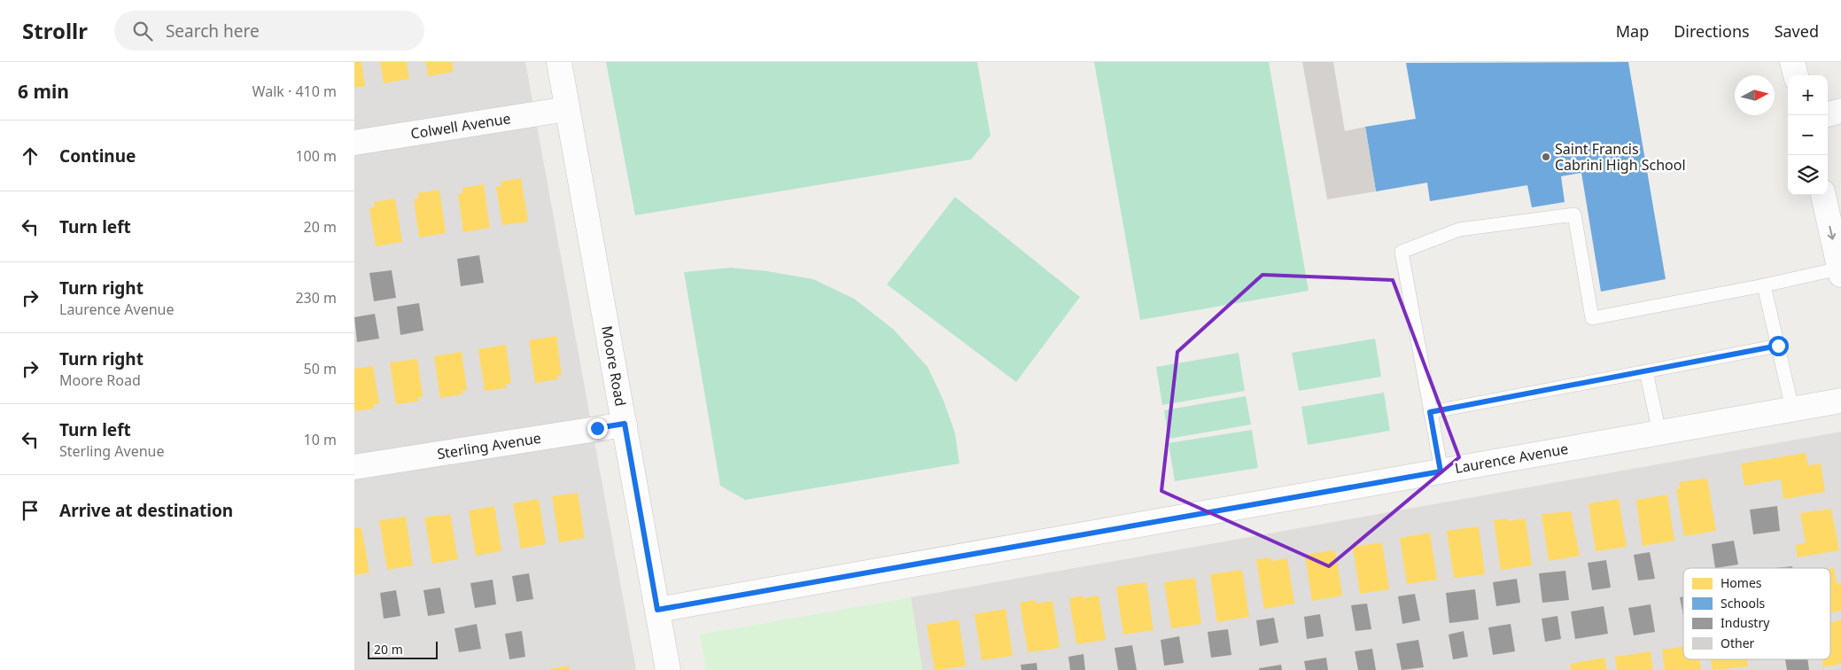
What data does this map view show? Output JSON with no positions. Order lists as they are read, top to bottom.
{
  "streets": {
    "street": [
      "Colwell Avenue",
      "Moore Road",
      "Sterling Avenue",
      "Laurence Avenue"
    ]
  },
  "crossings": [
    ["Colwell Avenue", "Moore Road"],
    ["Moore Road", "Sterling Avenue"],
    ["Moore Road", "Laurence Avenue"]
  ],
  "places": ["Saint Francis Cabrini High School"],
  "legend": [
    "Homes",
    "Schools",
    "Industry",
    "Other"
  ],
  "scale_bar": "20 m",
  "north": "right",
  "page": {
    "header": "Strollr",
    "search": "Search here",
    "nav": ["Map", "Directions", "Saved"],
    "heading": ["6 min", "Walk · 410 m"],
    "map_buttons": ["+", "−"],
    "list": [
      ["Continue", "100 m"],
      ["Turn left", "20 m"],
      ["Turn right", "Laurence Avenue", "230 m"],
      ["Turn right", "Moore Road", "50 m"],
      ["Turn left", "Sterling Avenue", "10 m"],
      "Arrive at destination"
    ],
    "scale": "20 m"
  }
}
